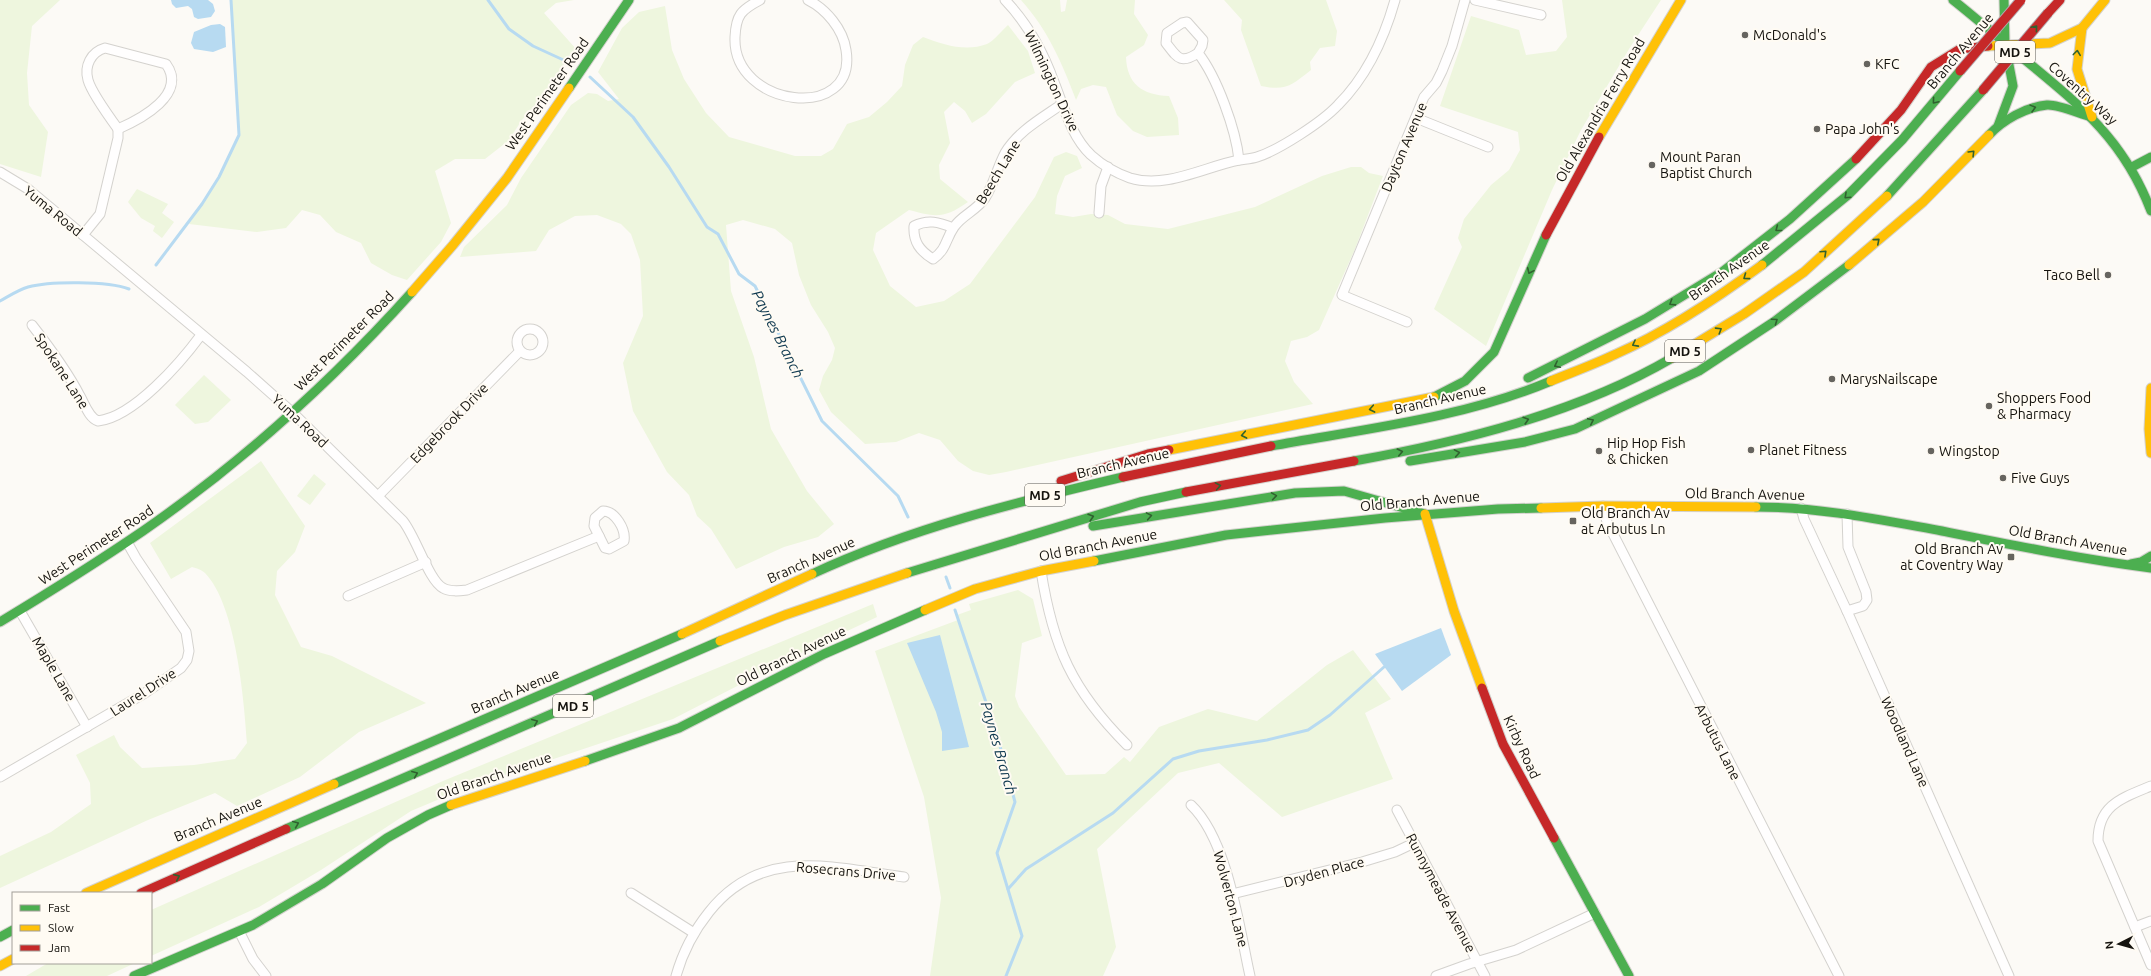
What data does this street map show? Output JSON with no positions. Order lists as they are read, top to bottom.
{
  "streets": {
    "main road": [
      "Branch Avenue",
      "MD 5",
      "Coventry Way",
      "West Perimeter Road",
      "Old Alexandria Ferry Road",
      "Old Branch Avenue",
      "Kirby Road"
    ],
    "street": [
      "Wilmington Drive",
      "Dayton Avenue",
      "Beech Lane",
      "Yuma Road",
      "Spokane Lane",
      "Edgebrook Drive",
      "Maple Lane",
      "Laurel Drive",
      "Arbutus Lane",
      "Woodland Lane",
      "Rosecrans Drive",
      "Dryden Place",
      "Runnymeade Avenue",
      "Wolverton Lane"
    ]
  },
  "crossings": [
    ["Branch Avenue", "Old Alexandria Ferry Road"],
    ["Wilmington Drive", "Beech Lane"],
    ["West Perimeter Road", "Yuma Road"],
    ["West Perimeter Road", "Maple Lane"],
    ["West Perimeter Road", "Laurel Drive"],
    ["Yuma Road", "Spokane Lane"],
    ["Yuma Road", "Edgebrook Drive"],
    ["Old Branch Avenue", "Arbutus Lane"],
    ["Old Branch Avenue", "Woodland Lane"],
    ["Old Branch Avenue", "Kirby Road"],
    ["Maple Lane", "Laurel Drive"],
    ["Dryden Place", "Runnymeade Avenue"],
    ["Dryden Place", "Wolverton Lane"]
  ],
  "water": ["Paynes Branch"],
  "places": {
    "other": [
      "McDonald's",
      "KFC",
      "Papa John's",
      "Mount Paran Baptist Church",
      "Taco Bell",
      "MarysNailscape",
      "Shoppers Food & Pharmacy",
      "Planet Fitness",
      "Hip Hop Fish & Chicken",
      "Wingstop",
      "Five Guys"
    ],
    "transit": ["Old Branch Av at Arbutus Ln", "Old Branch Av at Coventry Way"]
  },
  "legend": ["Fast", "Slow", "Jam"],
  "north": "left"
}
